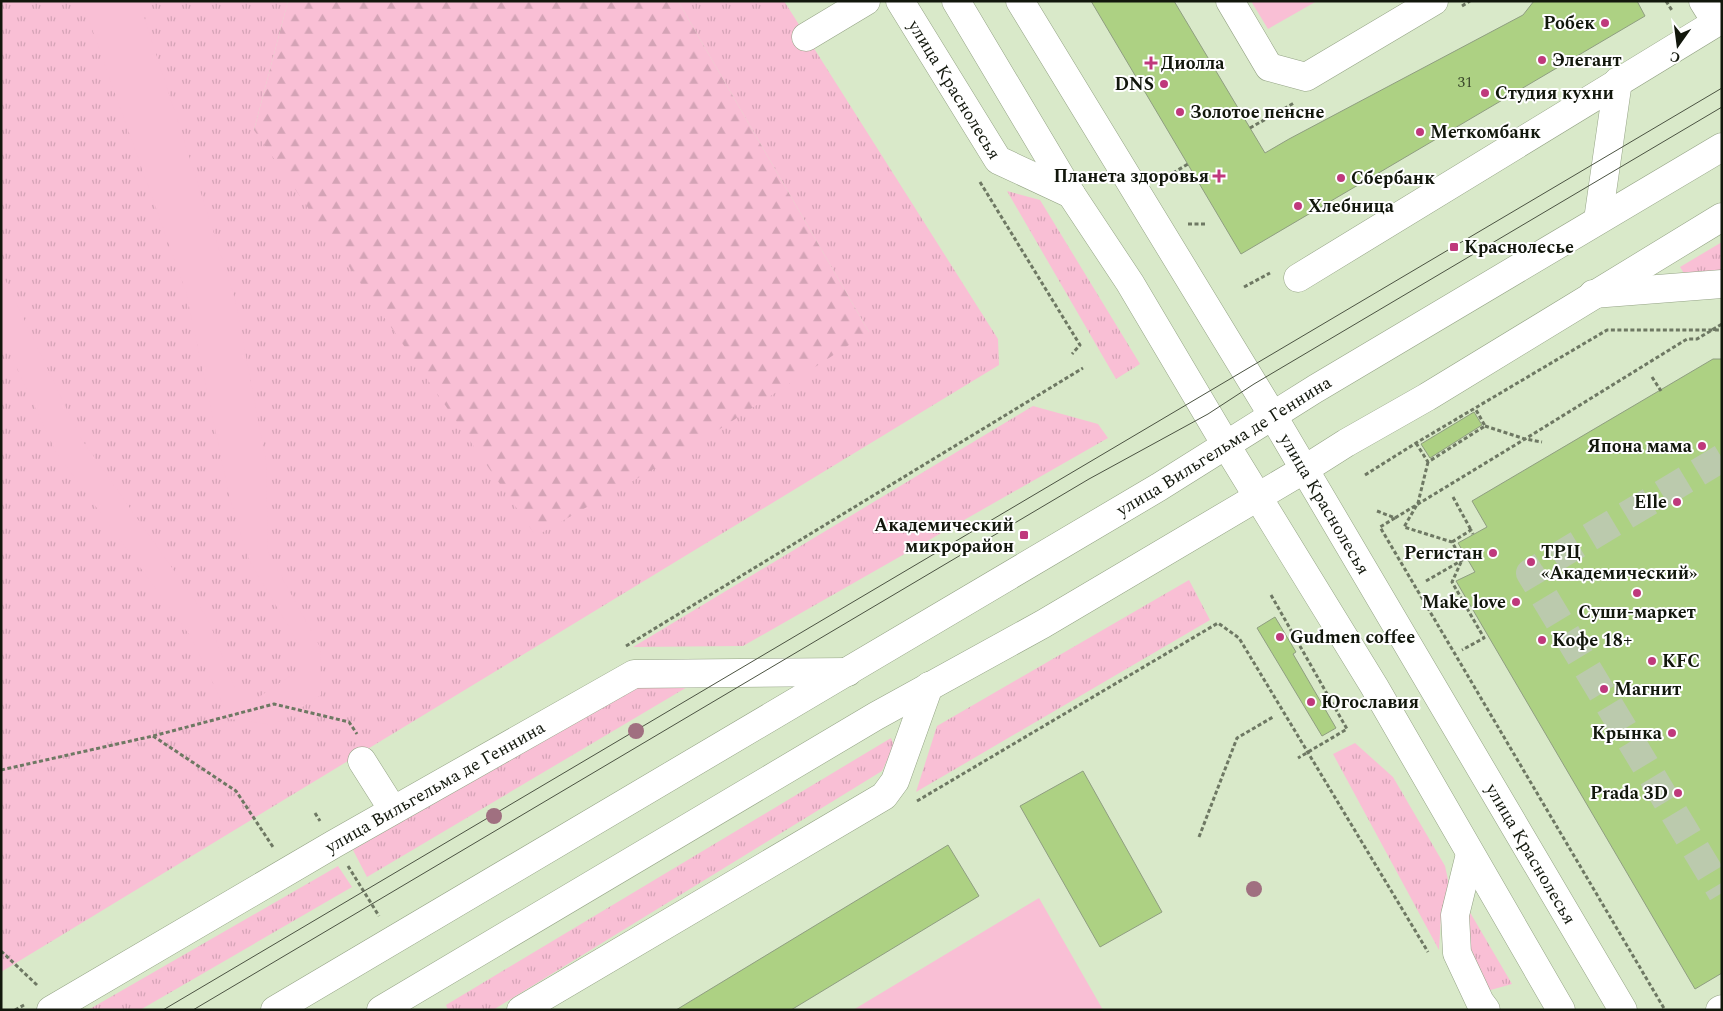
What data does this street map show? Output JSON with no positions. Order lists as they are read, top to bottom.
{
  "streets": {
    "main road": ["улица Краснолесья", "улица Вильгельма де Геннина"]
  },
  "crossings": [
    ["улица Краснолесья", "улица Вильгельма де Геннина"]
  ],
  "places": {
    "other": [
      "Робек",
      "Элегант",
      "DNS",
      "Студия кухни",
      "Золотое пенсне",
      "Меткомбанк",
      "Сбербанк",
      "Хлебница",
      "Япона мама",
      "Elle",
      "Регистан",
      "ТРЦ «Академический»",
      "Суши-маркет",
      "Make love",
      "Gudmen coffee",
      "Кофе 18+",
      "KFC",
      "Магнит",
      "Югославия",
      "Крынка",
      "Prada 3D"
    ],
    "health": ["Диолла", "Планета здоровья"],
    "transit": ["Краснолесье", "Академический микрорайон"]
  },
  "house_numbers": ["31"],
  "north": "bottom"
}
